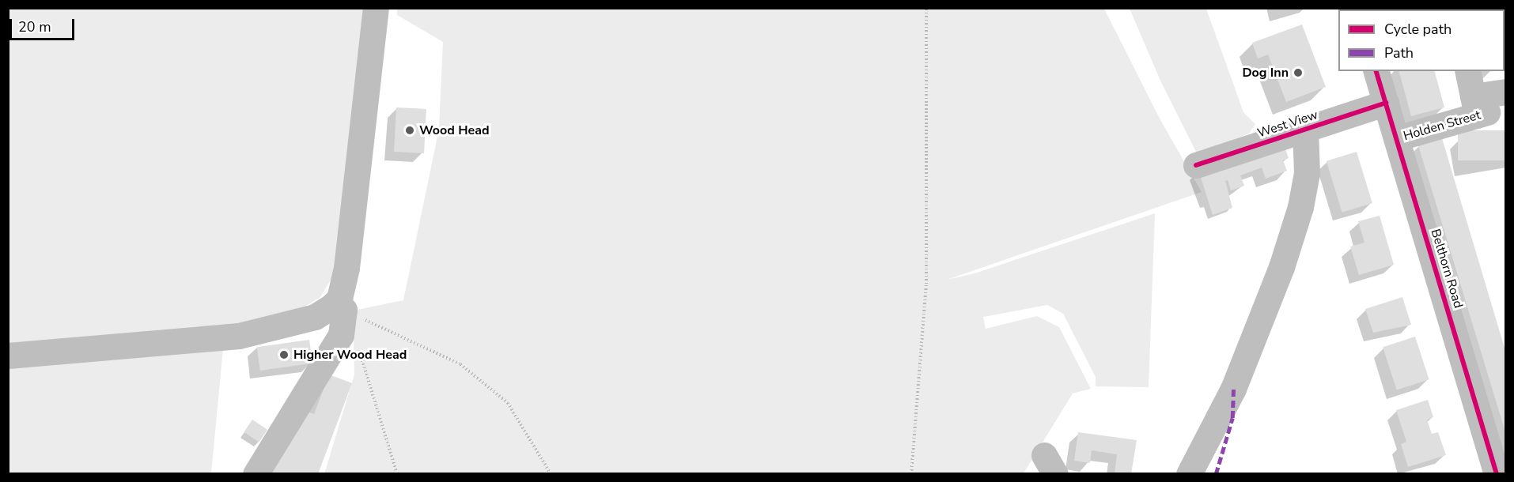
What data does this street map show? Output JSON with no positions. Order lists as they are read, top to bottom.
{
  "streets": {
    "street": ["West View", "Holden Street", "Belthorn Road"]
  },
  "crossings": [
    ["West View", "Belthorn Road"],
    ["Holden Street", "Belthorn Road"]
  ],
  "places": ["Dog Inn", "Wood Head", "Higher Wood Head"],
  "legend": ["Cycle path", "Path"],
  "scale_bar": "20 m"
}
